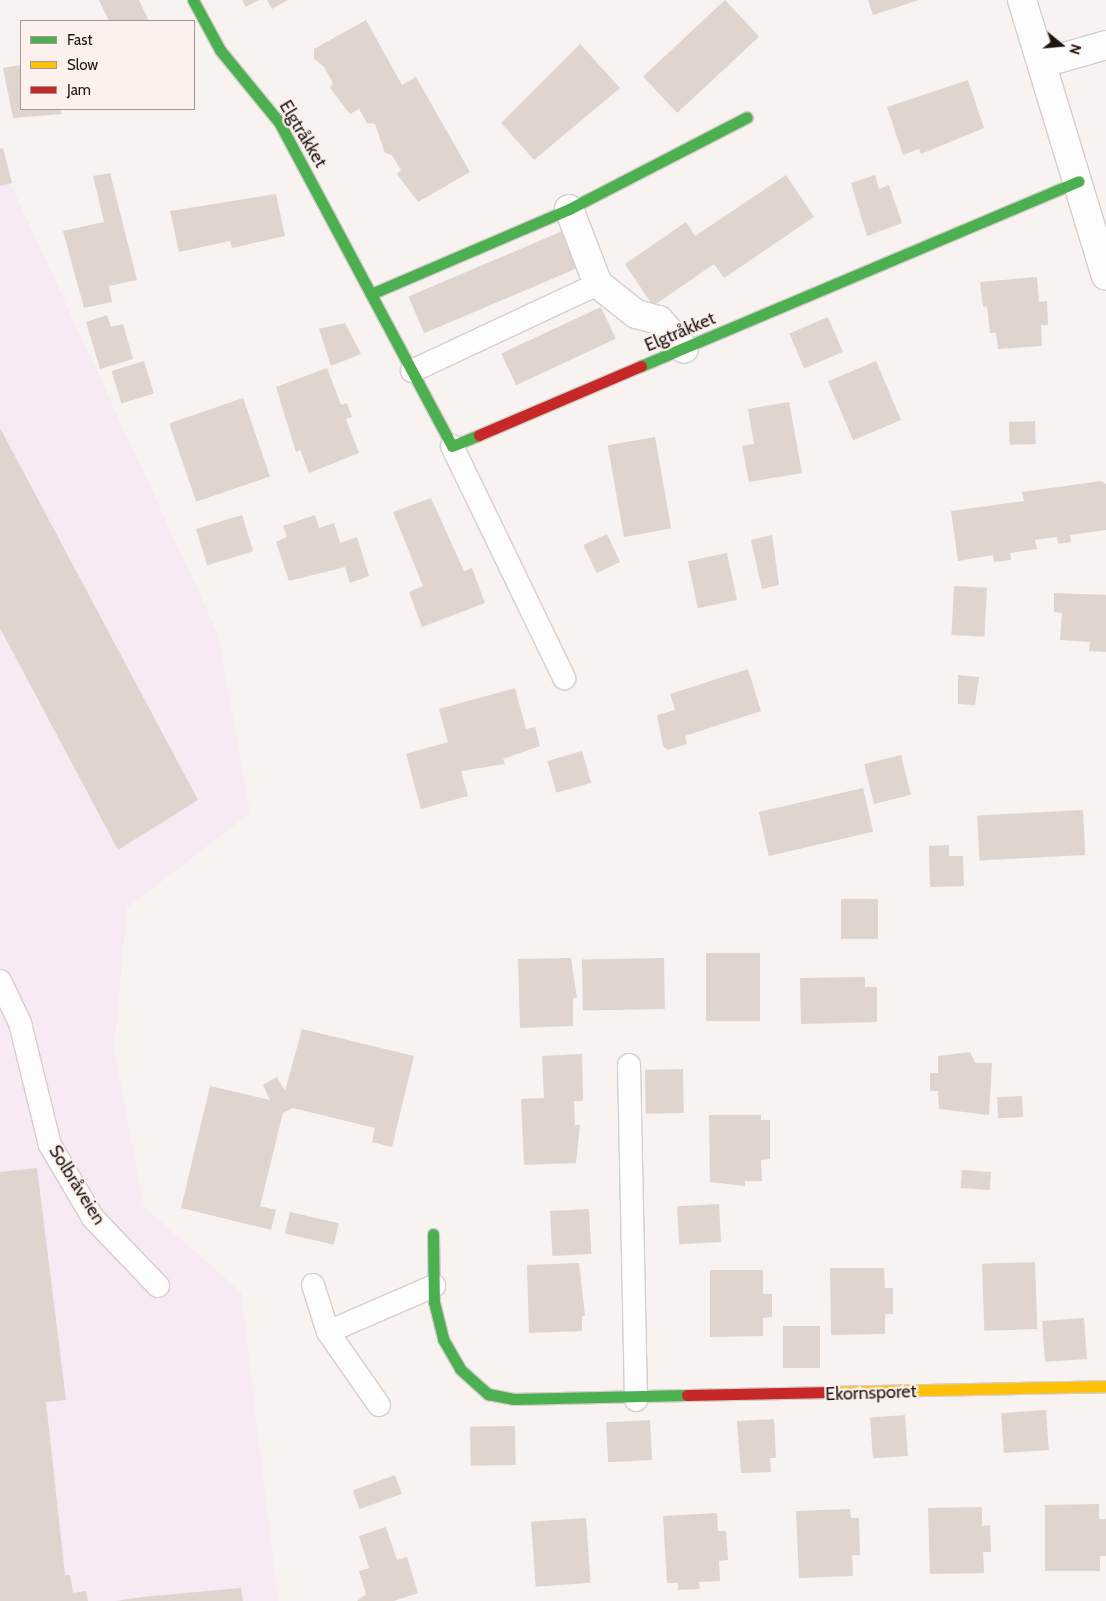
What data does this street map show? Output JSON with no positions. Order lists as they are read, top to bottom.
{
  "streets": {
    "street": ["Elgtråkket", "Ekornsporet"],
    "lane": ["Solbråveien"]
  },
  "legend": ["Fast", "Slow", "Jam"],
  "north": "right"
}
